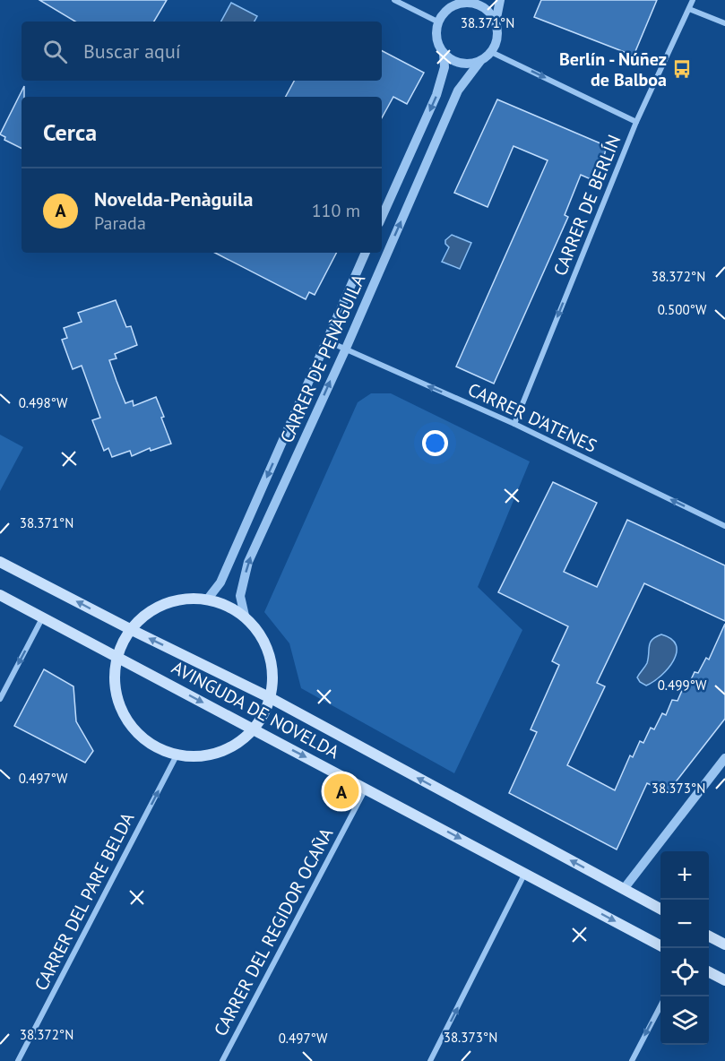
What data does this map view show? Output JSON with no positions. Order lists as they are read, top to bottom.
{
  "streets": {
    "main road": ["AVINGUDA DE NOVELDA"],
    "street": [
      "CARRER DE BERLÍN",
      "CARRER DE PENÀGUILA",
      "CARRER D'ATENES",
      "CARRER DEL PARE BELDA",
      "CARRER DEL REGIDOR OCAÑA"
    ]
  },
  "crossings": [
    ["CARRER DE BERLÍN", "CARRER D'ATENES"],
    ["CARRER DE PENÀGUILA", "CARRER D'ATENES"],
    ["AVINGUDA DE NOVELDA", "CARRER DEL REGIDOR OCAÑA"]
  ],
  "one_way": ["CARRER DE BERLÍN", "CARRER D'ATENES", "CARRER DEL PARE BELDA"],
  "places": {
    "bus stop": ["Berlín - Núñez de Balboa"]
  },
  "page": {
    "search": "Buscar aquí",
    "heading": "Cerca",
    "list": [
      {
        "mark": "A",
        "name": "Novelda-Penàguila",
        "note": "Parada",
        "value": "110 m"
      }
    ],
    "pins": "A",
    "map_buttons": ["+", "−"]
  },
  "coordinates": [
    "38.371°N",
    "38.372°N",
    "0.500°W",
    "0.498°W",
    "0.499°W",
    "0.497°W",
    "38.373°N"
  ]
}
